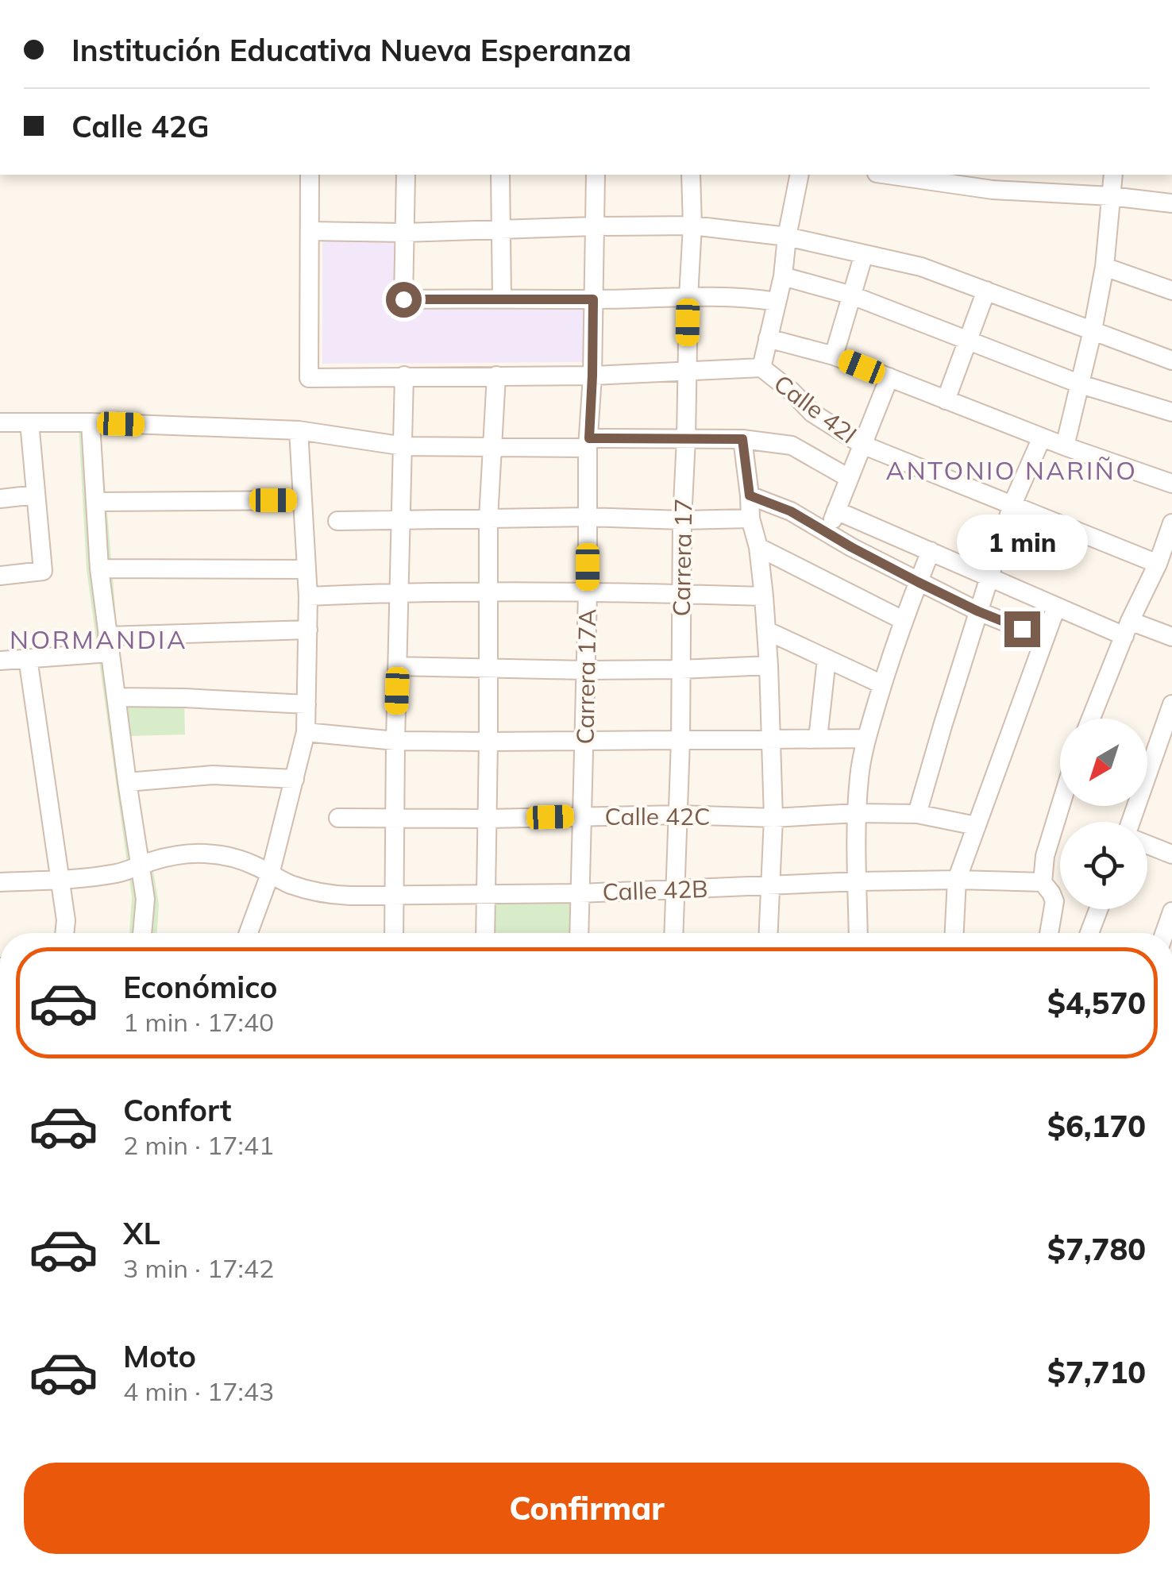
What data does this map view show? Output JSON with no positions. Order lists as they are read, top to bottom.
{
  "streets": {
    "street": [
      "Calle 42I",
      "Carrera 17",
      "Carrera 17A",
      "Calle 42C",
      "Calle 42B"
    ]
  },
  "crossings": [
    ["Calle 42I", "Carrera 17"],
    ["Calle 42I", "Carrera 17A"],
    ["Carrera 17", "Calle 42C"],
    ["Carrera 17", "Calle 42B"],
    ["Carrera 17A", "Calle 42C"],
    ["Carrera 17A", "Calle 42B"]
  ],
  "districts": ["ANTONIO NARIÑO", "NORMANDIA"],
  "north": "bottom left",
  "page": {
    "banner": ["Institución Educativa Nueva Esperanza", "Calle 42G"],
    "bubble": "1 min",
    "list": [
      {
        "name": "Económico",
        "note": "1 min · 17:40",
        "value": "$4,570"
      },
      {
        "name": "Confort",
        "note": "2 min · 17:41",
        "value": "$6,170"
      },
      {
        "name": "XL",
        "note": "3 min · 17:42",
        "value": "$7,780"
      },
      {
        "name": "Moto",
        "note": "4 min · 17:43",
        "value": "$7,710"
      }
    ],
    "buttons": "Confirmar"
  }
}
